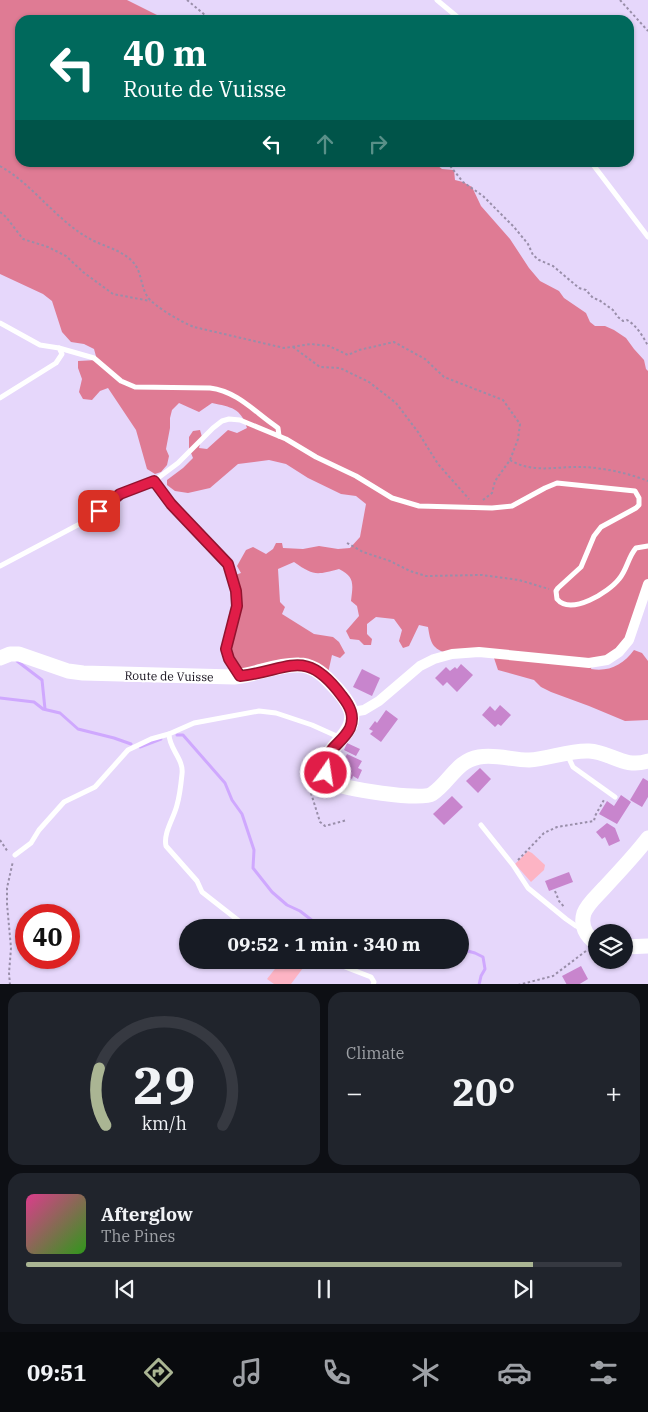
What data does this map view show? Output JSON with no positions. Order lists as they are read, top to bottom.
{
  "streets": {
    "street": ["Route de Vuisse"]
  },
  "page": {
    "turn": ["40 m", "Route de Vuisse"],
    "limit": "40",
    "trip": "09:52 · 1 min · 340 m",
    "tile": "Climate",
    "heat": ["−", "20°", "+"],
    "song": ["Afterglow", "The Pines"],
    "tabs": "09:51",
    "gauge": ["29", "km/h"]
  }
}
